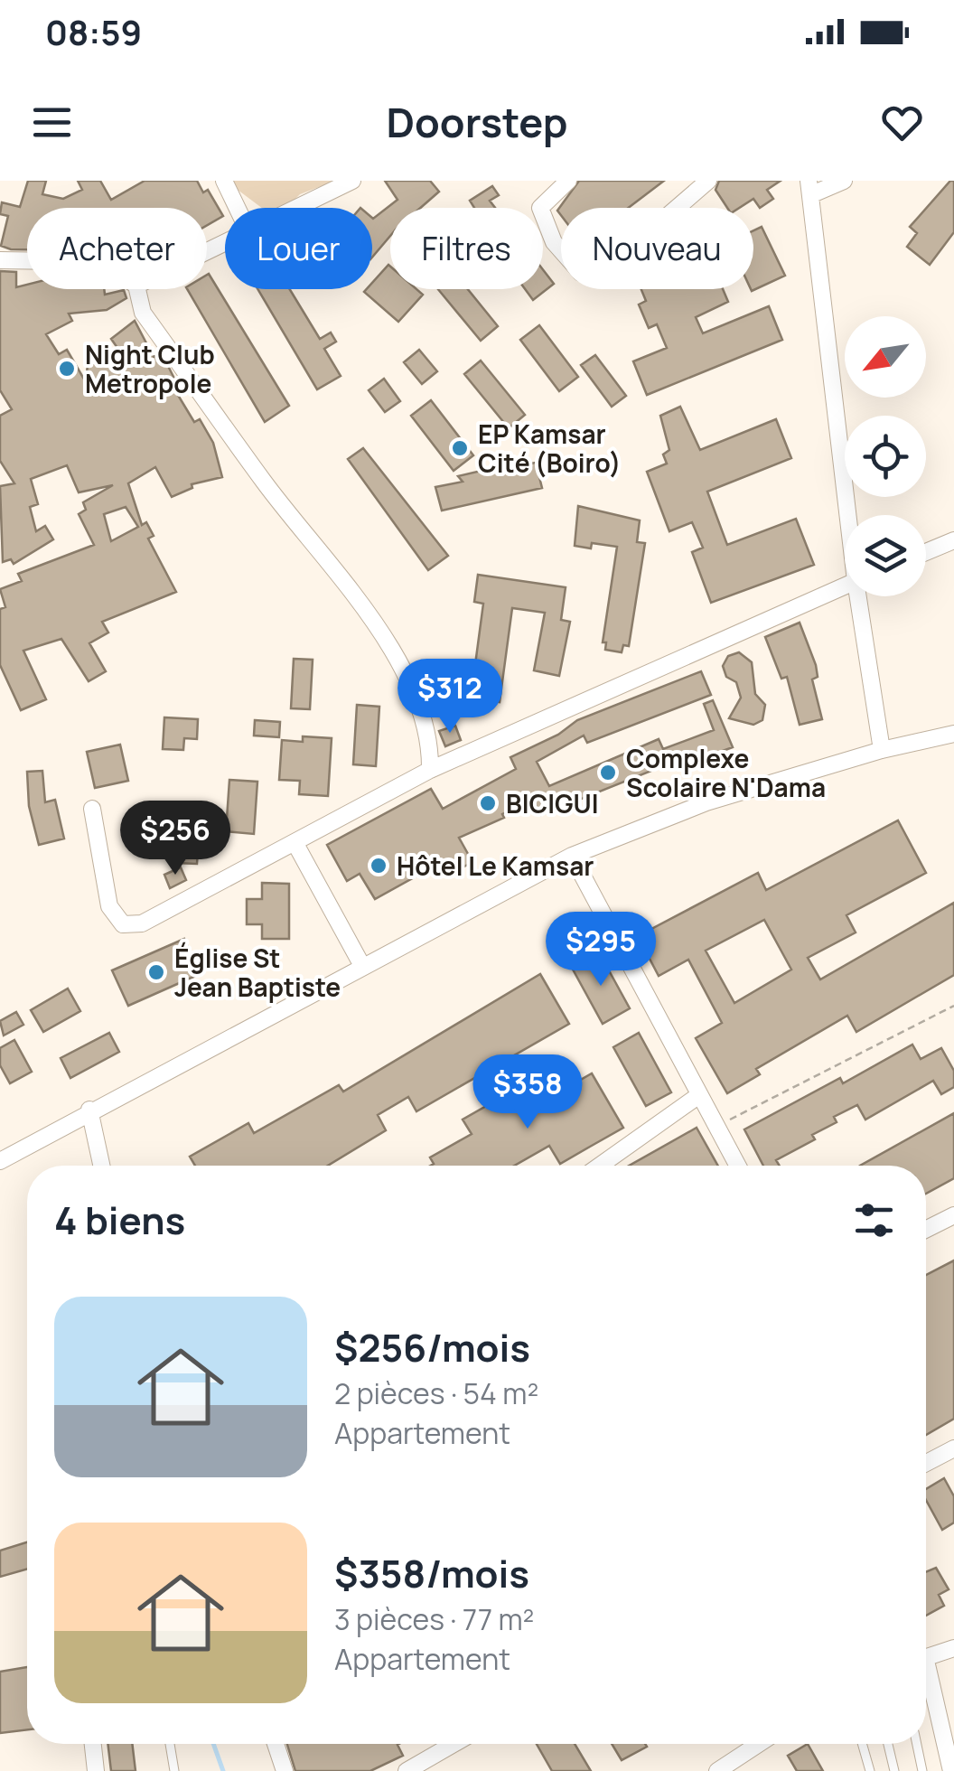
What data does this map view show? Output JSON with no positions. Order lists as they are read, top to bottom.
{
  "places": [
    "Night Club Metropole",
    "EP Kamsar Cité (Boiro)",
    "Complexe Scolaire N'Dama",
    "BICIGUI",
    "Hôtel Le Kamsar",
    "Église St Jean Baptiste"
  ],
  "north": "bottom left",
  "page": {
    "status": "08:59",
    "header": "Doorstep",
    "chip": [
      "Acheter",
      "Louer",
      "Filtres",
      "Nouveau"
    ],
    "price": [
      "$312",
      "$256",
      "$295",
      "$358"
    ],
    "heading": "4 biens",
    "list": [
      {
        "name": "$256/mois",
        "note": "2 pièces · 54 m² · Appartement"
      },
      {
        "name": "$358/mois",
        "note": "3 pièces · 77 m² · Appartement"
      }
    ]
  }
}
